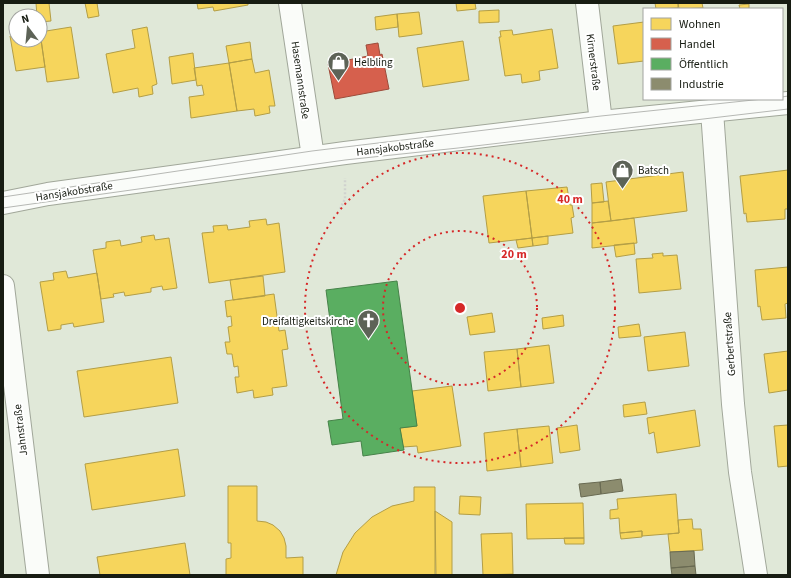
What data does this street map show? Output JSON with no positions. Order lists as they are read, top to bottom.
{
  "streets": {
    "street": [
      "Kirnerstraße",
      "Hasemannstraße",
      "Hansjakobstraße",
      "Gerbertstraße",
      "Jahnstraße"
    ]
  },
  "crossings": [
    ["Kirnerstraße", "Hansjakobstraße"],
    ["Hasemannstraße", "Hansjakobstraße"],
    ["Hansjakobstraße", "Gerbertstraße"]
  ],
  "places": {
    "shop": ["Helbling", "Batsch"],
    "church": ["Dreifaltigkeitskirche"]
  },
  "legend": [
    "Wohnen",
    "Handel",
    "Öffentlich",
    "Industrie"
  ],
  "north": "top",
  "rings": ["40 m", "20 m"]
}
